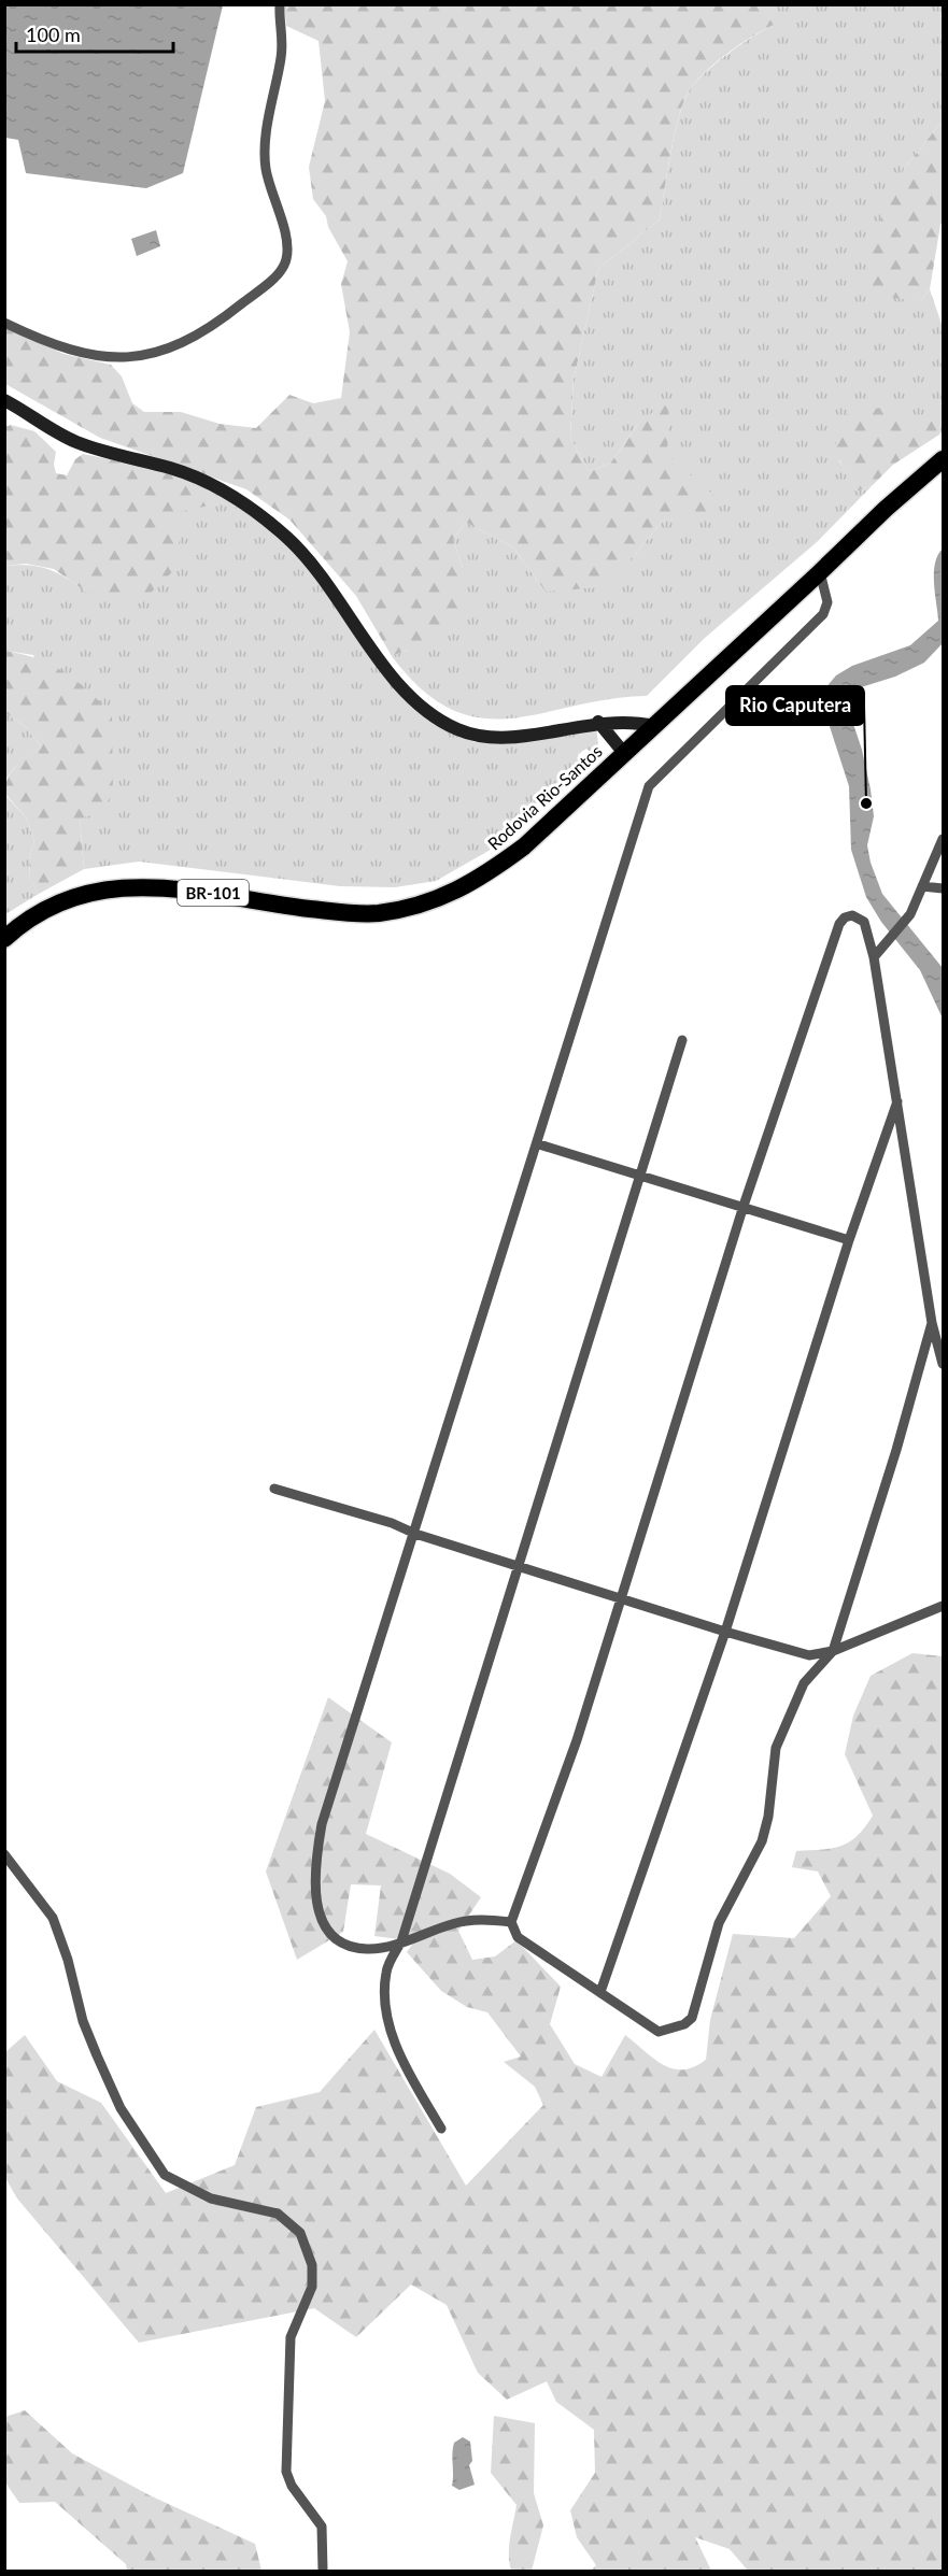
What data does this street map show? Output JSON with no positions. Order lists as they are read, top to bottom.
{
  "streets": {
    "highway": ["Rodovia Rio-Santos", "BR-101"]
  },
  "places": ["Rio Caputera"],
  "scale_bar": "100 m"
}
